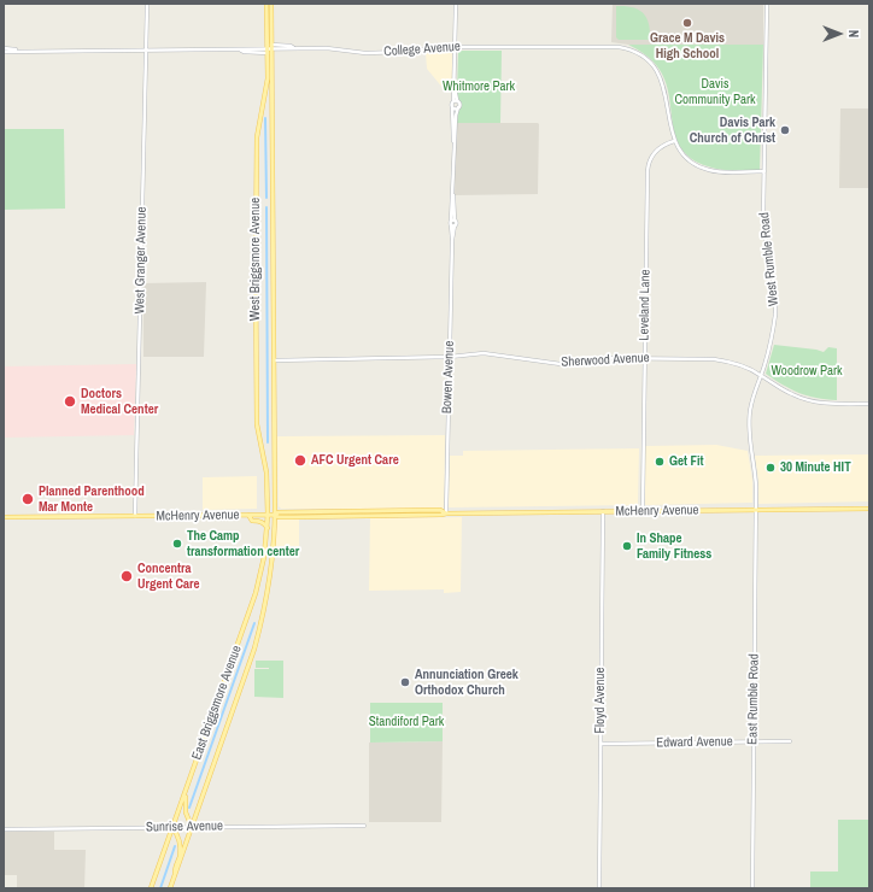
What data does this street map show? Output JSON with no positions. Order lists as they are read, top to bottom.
{
  "streets": {
    "main road": ["West Briggsmore Avenue", "McHenry Avenue", "East Briggsmore Avenue"],
    "street": [
      "College Avenue",
      "West Rumble Road",
      "West Granger Avenue",
      "Leveland Lane",
      "Sherwood Avenue",
      "Bowen Avenue",
      "East Rumble Road",
      "Floyd Avenue",
      "Edward Avenue",
      "Sunrise Avenue"
    ]
  },
  "crossings": [
    ["College Avenue", "West Briggsmore Avenue"],
    ["College Avenue", "West Rumble Road"],
    ["College Avenue", "West Granger Avenue"],
    ["College Avenue", "Leveland Lane"],
    ["West Briggsmore Avenue", "Sherwood Avenue"],
    ["West Briggsmore Avenue", "McHenry Avenue"],
    ["West Briggsmore Avenue", "East Briggsmore Avenue"],
    ["West Rumble Road", "Sherwood Avenue"],
    ["West Rumble Road", "McHenry Avenue"],
    ["West Rumble Road", "East Rumble Road"],
    ["West Granger Avenue", "McHenry Avenue"],
    ["Leveland Lane", "Sherwood Avenue"],
    ["Leveland Lane", "McHenry Avenue"],
    ["Sherwood Avenue", "Bowen Avenue"],
    ["Bowen Avenue", "McHenry Avenue"],
    ["McHenry Avenue", "East Rumble Road"],
    ["McHenry Avenue", "Floyd Avenue"],
    ["McHenry Avenue", "East Briggsmore Avenue"],
    ["East Rumble Road", "Edward Avenue"],
    ["Floyd Avenue", "Edward Avenue"],
    ["East Briggsmore Avenue", "Sunrise Avenue"]
  ],
  "parks": [
    "Davis Community Park",
    "Whitmore Park",
    "Woodrow Park",
    "Standiford Park"
  ],
  "places": [
    "Grace M Davis High School",
    "Davis Park Church of Christ",
    "Doctors Medical Center",
    "AFC Urgent Care",
    "Get Fit",
    "30 Minute HIT",
    "Planned Parenthood Mar Monte",
    "The Camp transformation center",
    "In Shape Family Fitness",
    "Concentra Urgent Care",
    "Annunciation Greek Orthodox Church"
  ],
  "north": "right"
}
